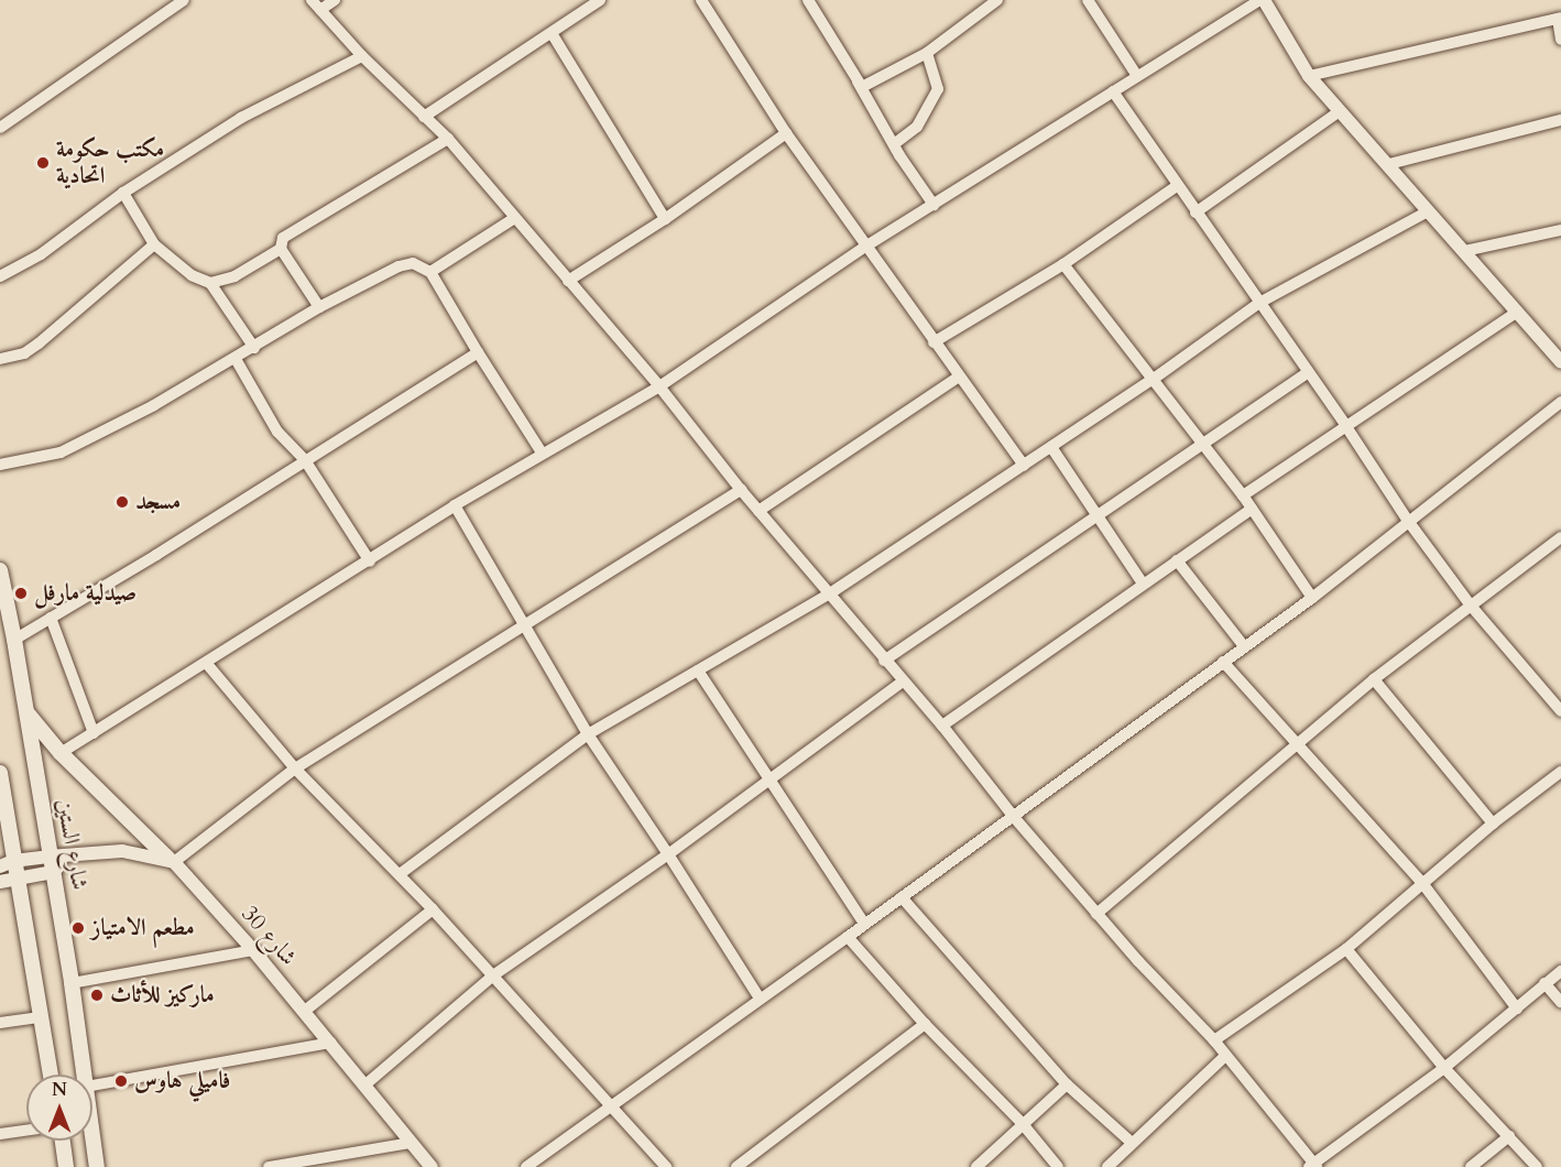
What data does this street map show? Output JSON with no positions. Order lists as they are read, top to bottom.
{
  "streets": {
    "main road": ["شارع الستين"],
    "street": ["شارع 30"]
  },
  "places": [
    "مكتب حكومة اتحادية",
    "مسجد",
    "صيدلية مارفل",
    "مطعم الامتياز",
    "ماركيز للأثاث",
    "فاميلي هاوس"
  ],
  "north": "top"
}
